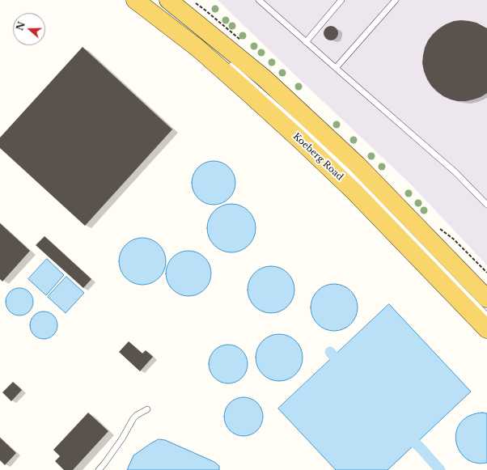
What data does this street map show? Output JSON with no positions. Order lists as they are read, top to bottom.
{
  "streets": {
    "main road": ["Koeberg Road"]
  },
  "north": "left"
}
